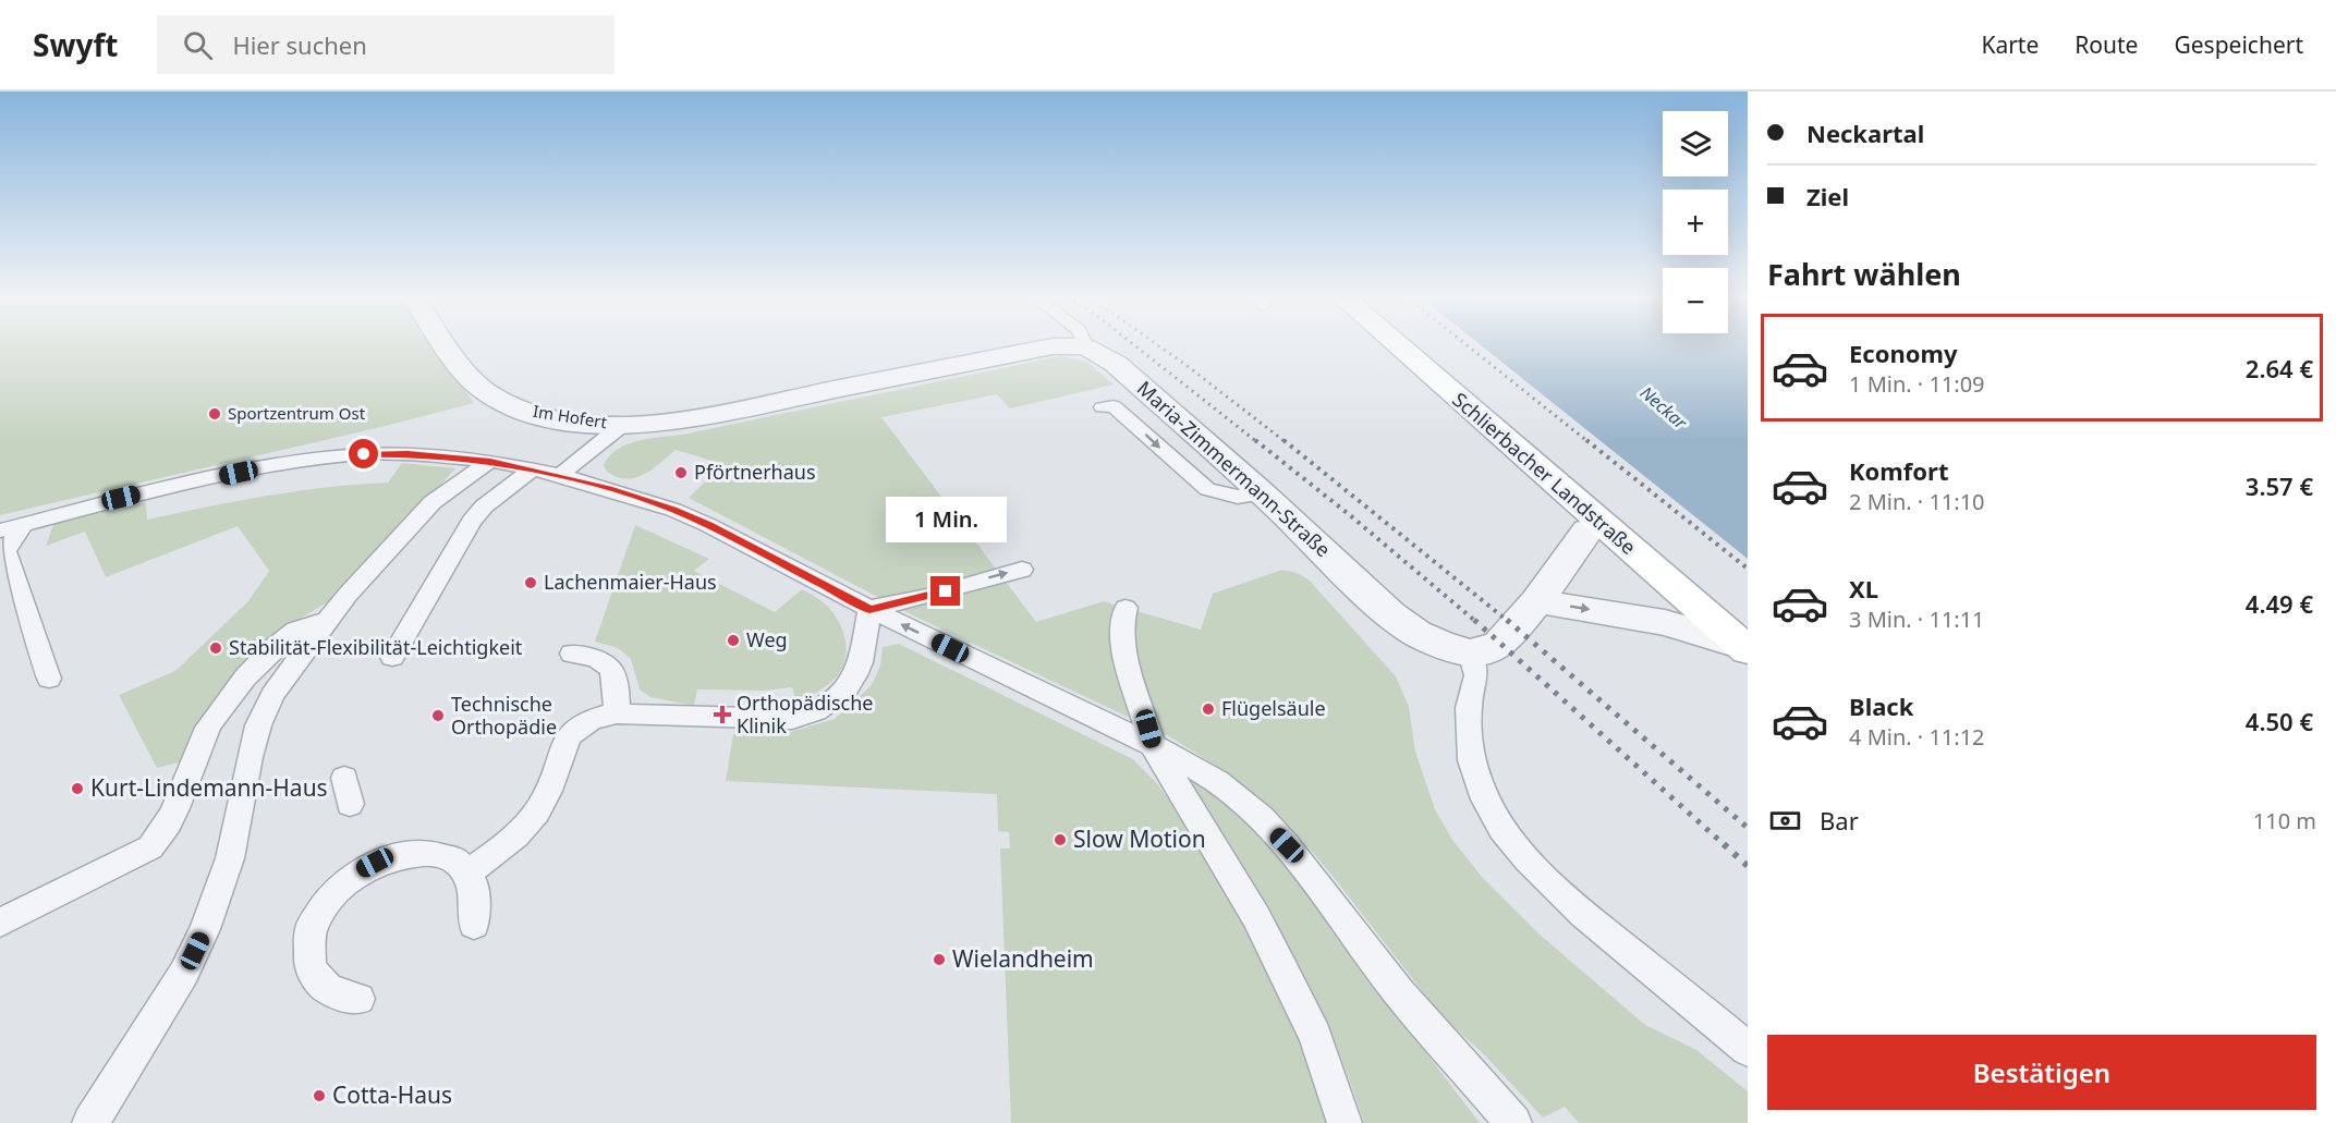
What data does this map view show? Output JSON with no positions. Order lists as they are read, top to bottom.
{
  "streets": {
    "main road": ["Schlierbacher Landstraße"],
    "street": ["Im Hofert", "Maria-Zimmermann-Straße"]
  },
  "water": ["Neckar"],
  "places": {
    "other": [
      "Sportzentrum Ost",
      "Pförtnerhaus",
      "Lachenmaier-Haus",
      "Weg",
      "Stabilität-Flexibilität-Leichtigkeit",
      "Flügelsäule",
      "Technische Orthopädie",
      "Kurt-Lindemann-Haus",
      "Slow Motion",
      "Wielandheim",
      "Cotta-Haus"
    ],
    "health": ["Orthopädische Klinik"]
  },
  "page": {
    "header": "Swyft",
    "search": "Hier suchen",
    "nav": ["Karte", "Route", "Gespeichert"],
    "banner": ["Neckartal", "Ziel"],
    "map_buttons": ["+", "−"],
    "heading": "Fahrt wählen",
    "list": [
      {
        "name": "Economy",
        "note": "1 Min. · 11:09",
        "value": "2.64 €"
      },
      {
        "name": "Komfort",
        "note": "2 Min. · 11:10",
        "value": "3.57 €"
      },
      {
        "name": "XL",
        "note": "3 Min. · 11:11",
        "value": "4.49 €"
      },
      {
        "name": "Black",
        "note": "4 Min. · 11:12",
        "value": "4.50 €"
      }
    ],
    "bubble": "1 Min.",
    "pay": ["Bar", "110 m"],
    "buttons": "Bestätigen"
  }
}
